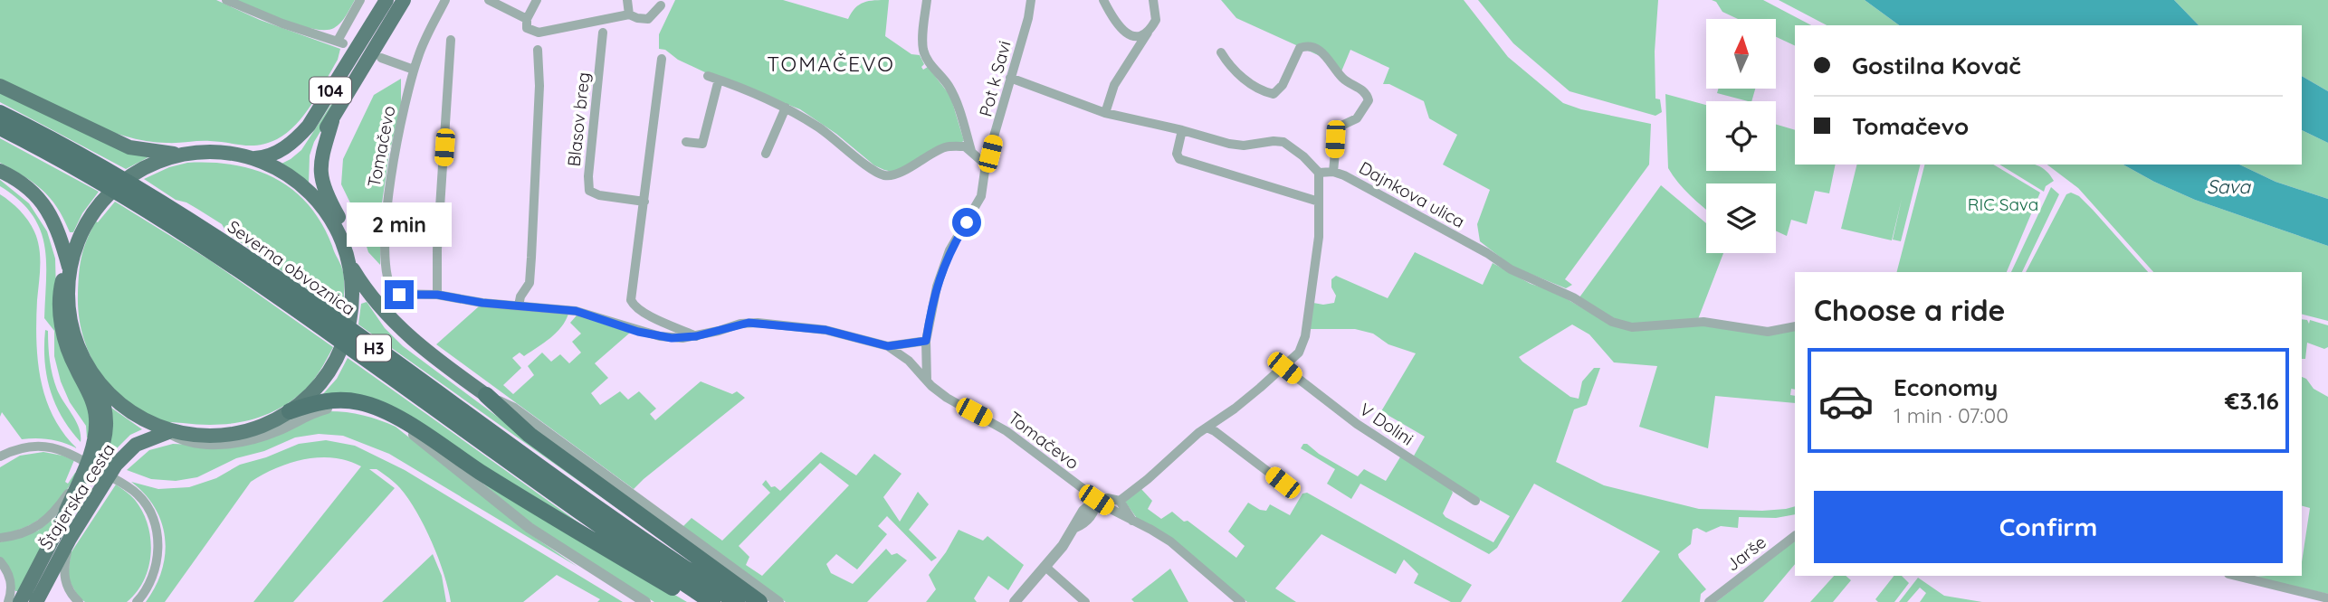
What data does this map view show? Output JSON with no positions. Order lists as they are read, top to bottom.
{
  "streets": {
    "highway": ["Severna obvoznica", "H3"],
    "main road": ["104", "Štajerska cesta"],
    "street": [
      "Pot k Savi",
      "Blasov breg",
      "Tomačevo",
      "Dajnkova ulica",
      "V Dolini",
      "Jarše"
    ]
  },
  "crossings": [
    ["Pot k Savi", "Tomačevo"]
  ],
  "districts": ["TOMAČEVO"],
  "water": ["Sava"],
  "parks": ["RIC Sava"],
  "north": "top",
  "page": {
    "banner": ["Gostilna Kovač", "Tomačevo"],
    "bubble": "2 min",
    "heading": "Choose a ride",
    "list": [
      {
        "name": "Economy",
        "note": "1 min · 07:00",
        "value": "€3.16"
      }
    ],
    "buttons": "Confirm"
  }
}
